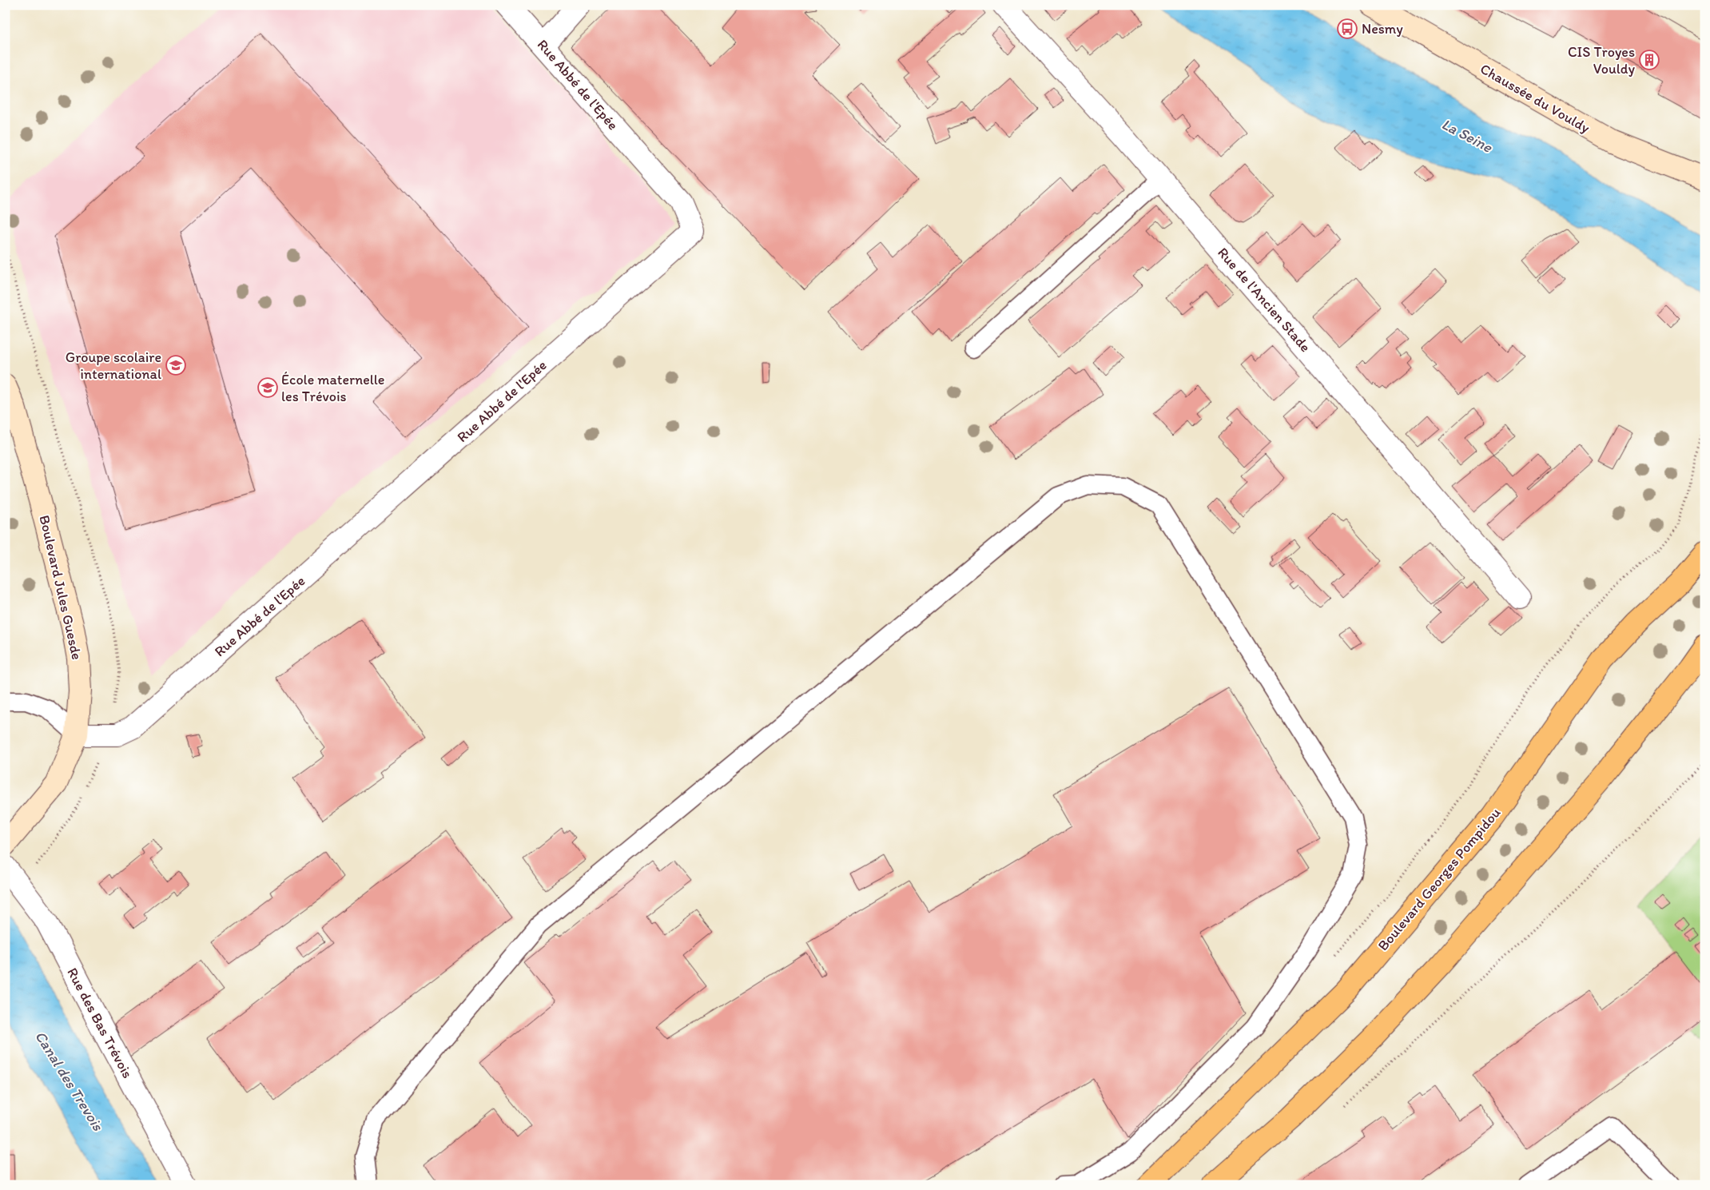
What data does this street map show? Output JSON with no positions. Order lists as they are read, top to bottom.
{
  "streets": {
    "main road": ["Chaussée du Vouldy", "Boulevard Jules Guesde", "Boulevard Georges Pompidou"],
    "street": ["Rue Abbé de l'Epée", "Rue de l'Ancien Stade", "Rue des Bas Trévois"]
  },
  "crossings": [
    ["Rue Abbé de l'Epée", "Boulevard Jules Guesde"]
  ],
  "water": ["La Seine", "Canal des Trevois"],
  "places": {
    "bus stop": ["Nesmy"],
    "building": ["CIS Troyes Vouldy"],
    "school or university": ["Groupe scolaire international", "École maternelle les Trévois"]
  }
}
